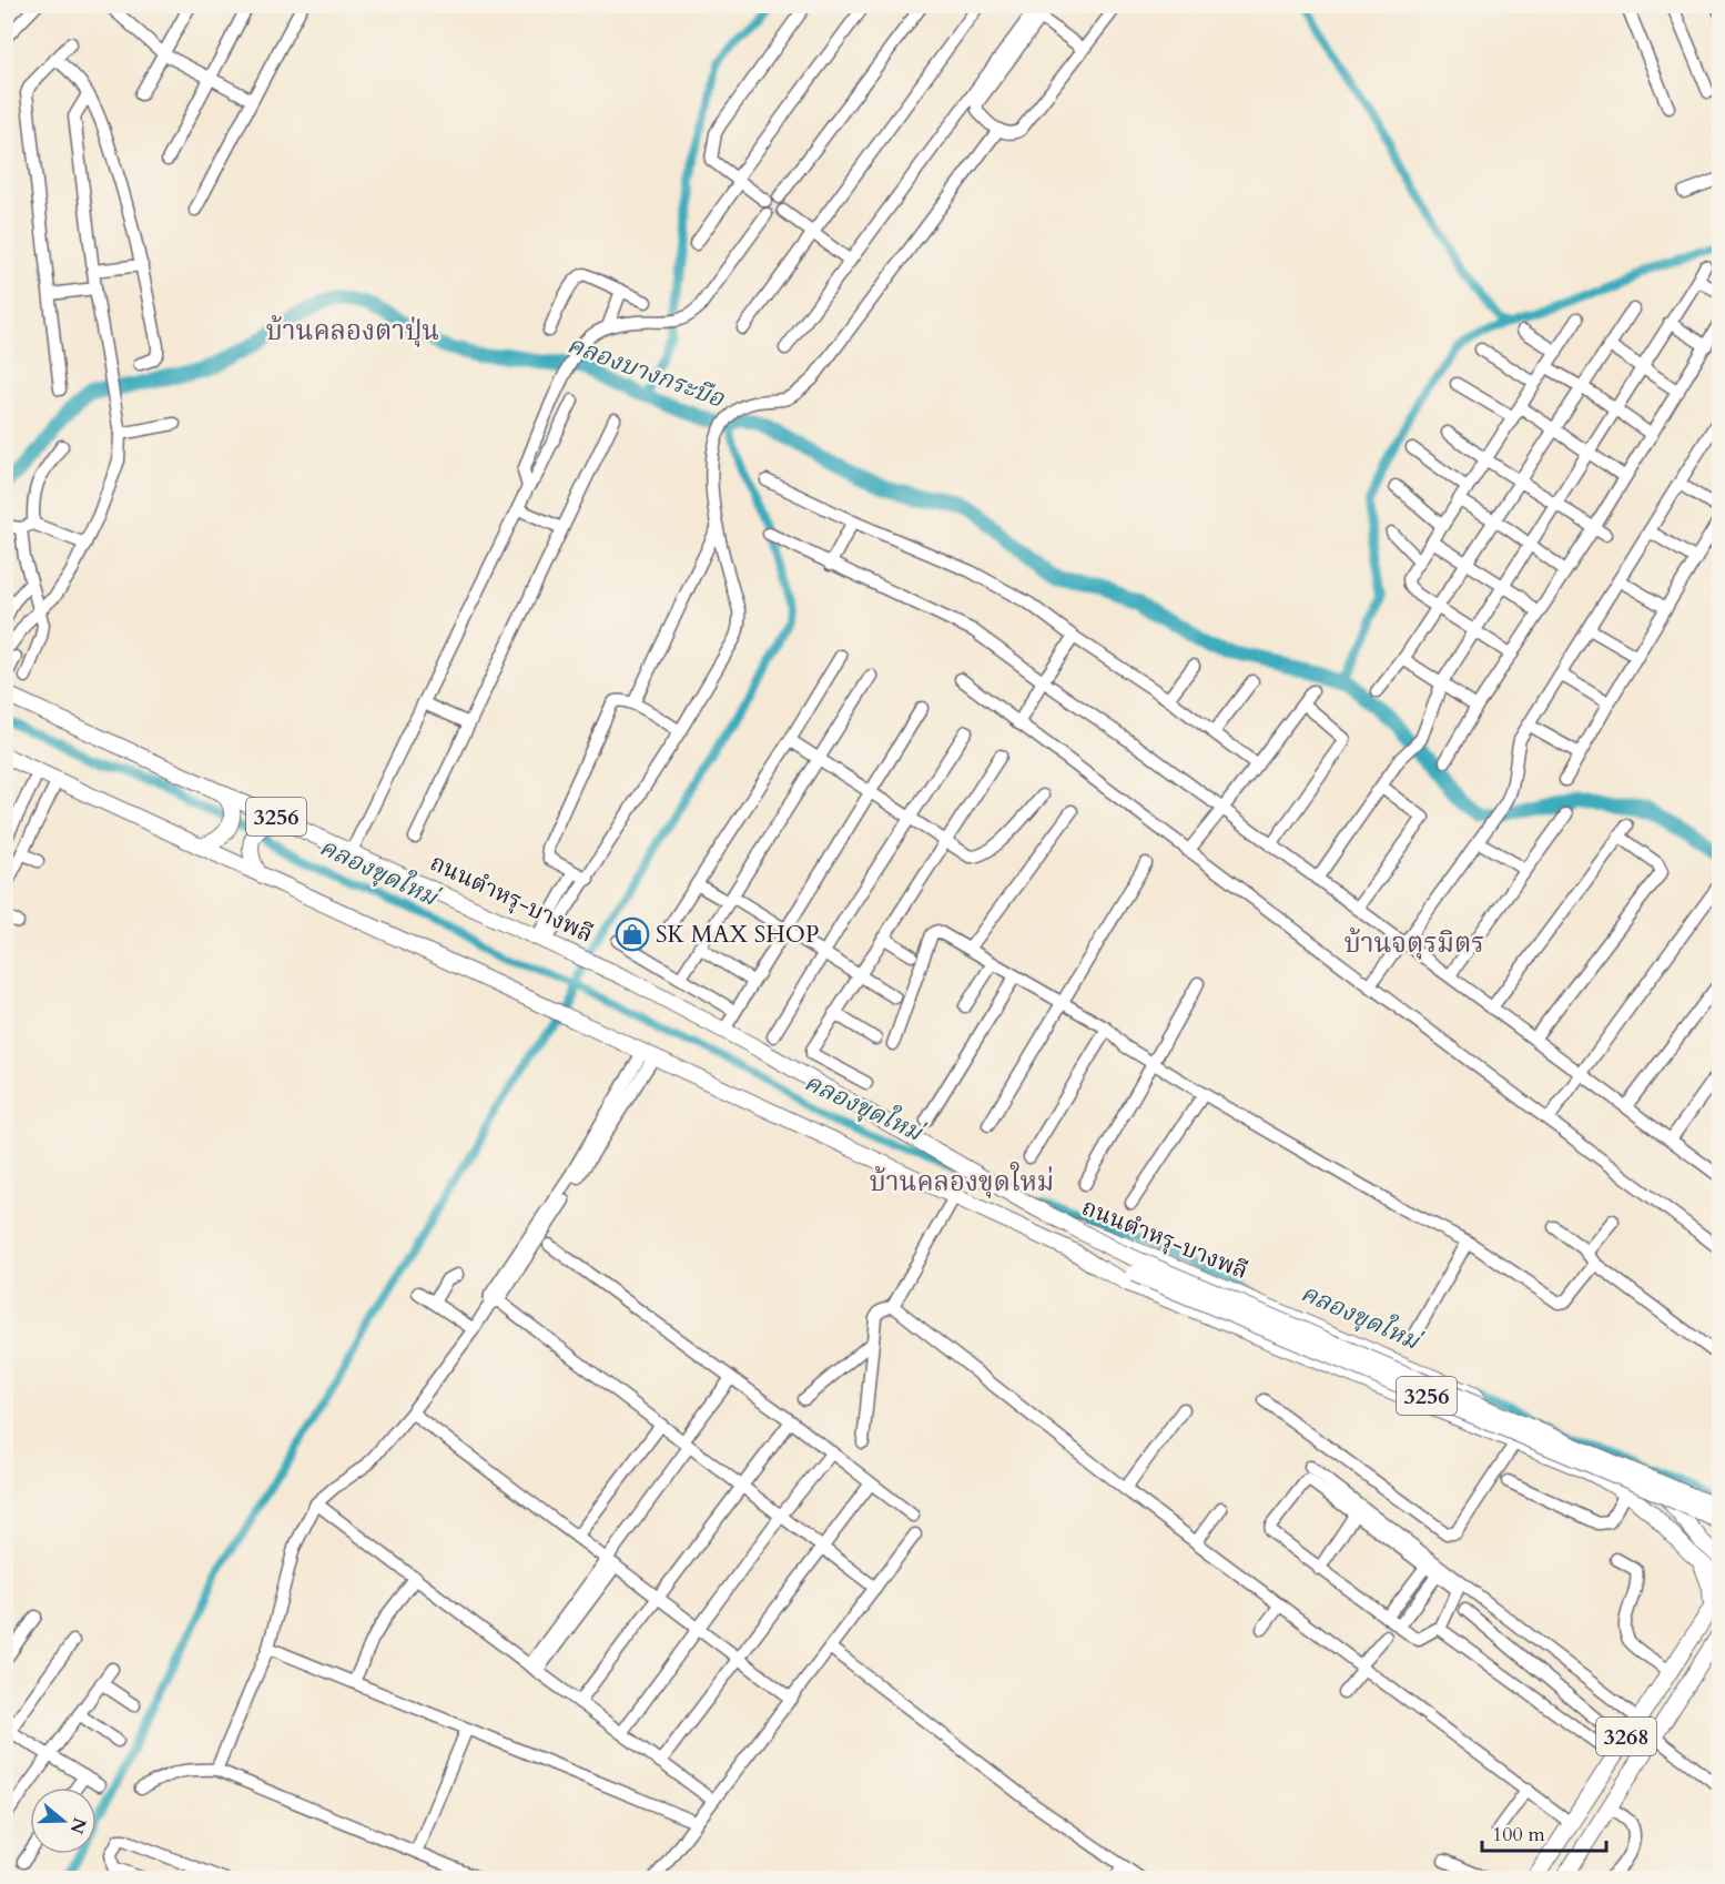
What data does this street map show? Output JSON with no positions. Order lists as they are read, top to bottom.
{
  "streets": {
    "main road": ["3256", "ถนนตำหรุ-บางพลี", "3268"]
  },
  "crossings": [
    ["3256", "ถนนตำหรุ-บางพลี"]
  ],
  "districts": ["บ้านคลองตาปุ่น", "บ้านจตุรมิตร", "บ้านคลองขุดใหม่"],
  "water": ["คลองบางกระบือ", "คลองขุดใหม่"],
  "places": {
    "shop": ["SK MAX SHOP"]
  },
  "scale_bar": "100 m",
  "north": "right"
}
